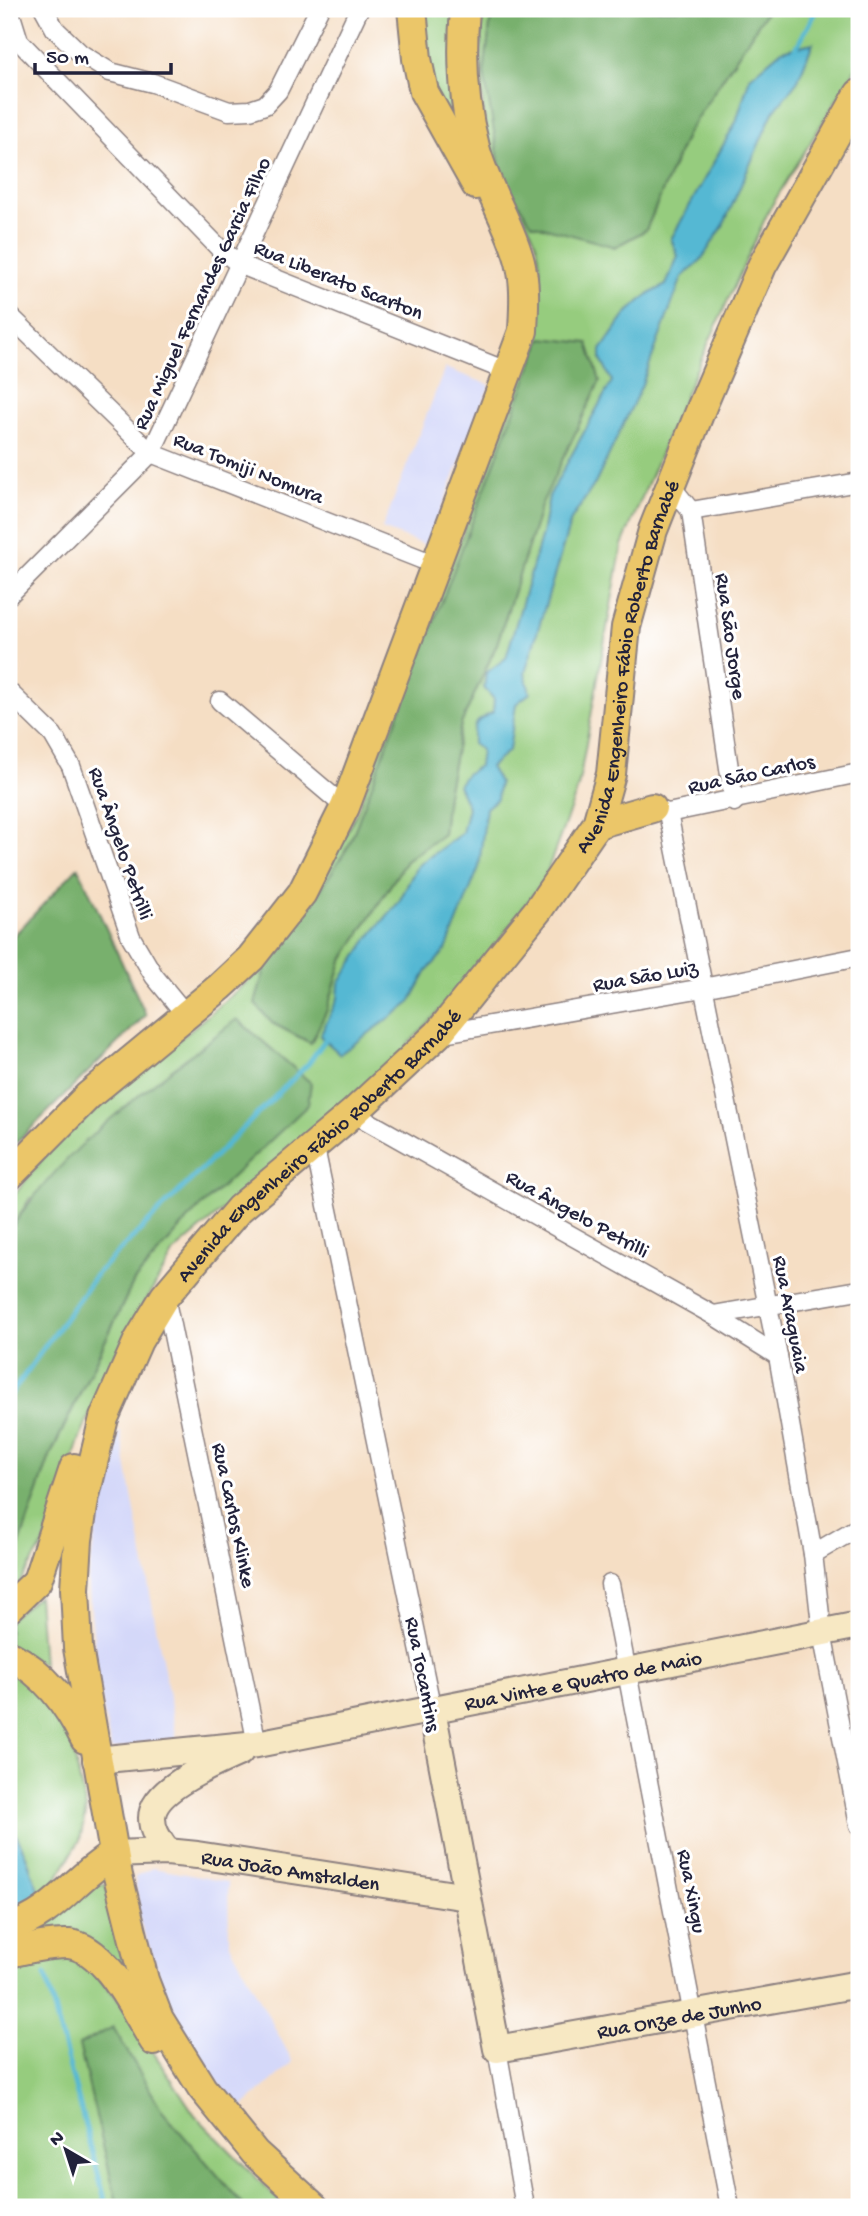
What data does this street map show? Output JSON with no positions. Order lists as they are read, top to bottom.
{
  "streets": {
    "main road": ["Avenida Engenheiro Fábio Roberto Barnabé"],
    "street": [
      "Rua Liberato Scarton",
      "Rua Miguel Fernandes Garcia Filho",
      "Rua Tomiji Nomura",
      "Rua São Jorge",
      "Rua São Carlos",
      "Rua Ângelo Petrilli",
      "Rua São Luiz",
      "Rua Araguaia",
      "Rua Carlos Klinke",
      "Rua Tocantins",
      "Rua Vinte e Quatro de Maio",
      "Rua João Amstalden",
      "Rua Xingu",
      "Rua Onze de Junho"
    ]
  },
  "crossings": [
    ["Rua Liberato Scarton", "Rua Miguel Fernandes Garcia Filho"],
    ["Rua Miguel Fernandes Garcia Filho", "Rua Tomiji Nomura"],
    ["Rua São Jorge", "Rua São Carlos"],
    ["Avenida Engenheiro Fábio Roberto Barnabé", "Rua Ângelo Petrilli"],
    ["Avenida Engenheiro Fábio Roberto Barnabé", "Rua São Luiz"],
    ["Avenida Engenheiro Fábio Roberto Barnabé", "Rua Carlos Klinke"],
    ["Avenida Engenheiro Fábio Roberto Barnabé", "Rua Tocantins"],
    ["Avenida Engenheiro Fábio Roberto Barnabé", "Rua Vinte e Quatro de Maio"],
    ["Avenida Engenheiro Fábio Roberto Barnabé", "Rua João Amstalden"],
    ["Rua São Carlos", "Rua Araguaia"],
    ["Rua Ângelo Petrilli", "Rua Araguaia"],
    ["Rua São Luiz", "Rua Araguaia"],
    ["Rua Araguaia", "Rua Vinte e Quatro de Maio"],
    ["Rua Carlos Klinke", "Rua Vinte e Quatro de Maio"],
    ["Rua Tocantins", "Rua Vinte e Quatro de Maio"],
    ["Rua Tocantins", "Rua João Amstalden"],
    ["Rua Tocantins", "Rua Onze de Junho"],
    ["Rua Vinte e Quatro de Maio", "Rua Xingu"],
    ["Rua Xingu", "Rua Onze de Junho"]
  ],
  "scale_bar": "50 m",
  "north": "top left"
}
